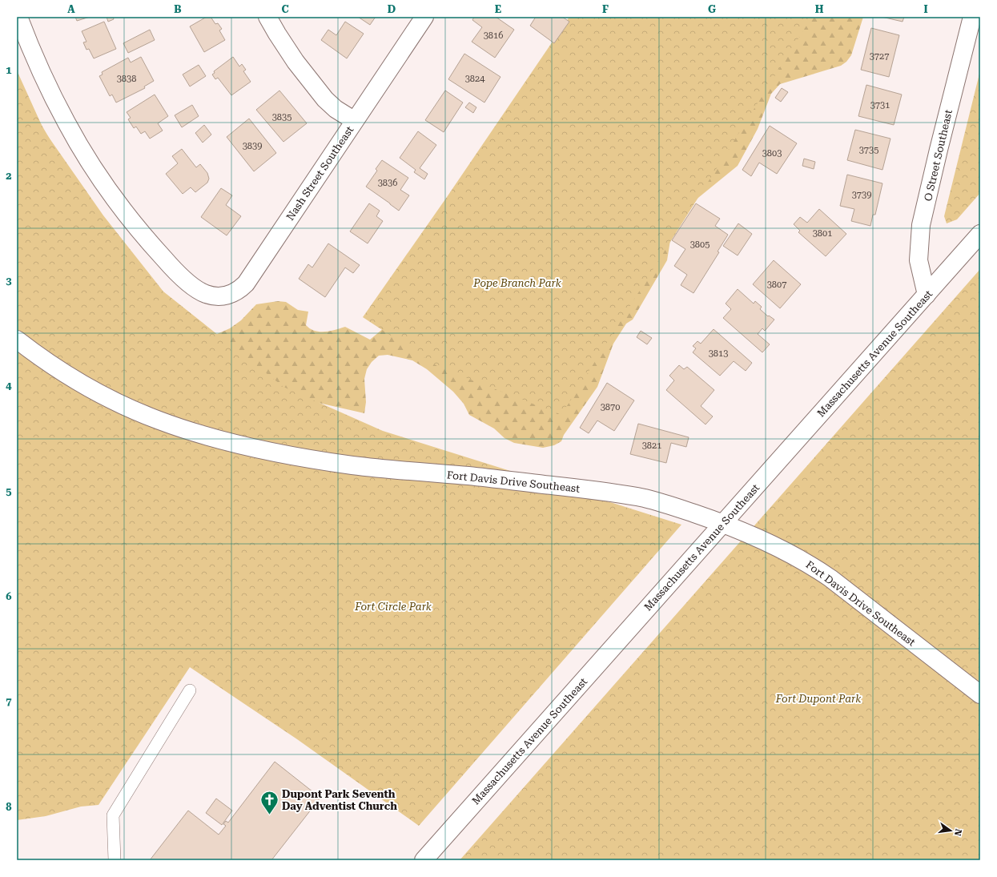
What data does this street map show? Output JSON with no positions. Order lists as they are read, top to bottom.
{
  "streets": {
    "street": [
      "O Street Southeast",
      "Nash Street Southeast",
      "Massachusetts Avenue Southeast",
      "Fort Davis Drive Southeast"
    ]
  },
  "crossings": [
    ["O Street Southeast", "Massachusetts Avenue Southeast"],
    ["Massachusetts Avenue Southeast", "Fort Davis Drive Southeast"]
  ],
  "parks": ["Pope Branch Park", "Fort Circle Park", "Fort Dupont Park"],
  "places": {
    "church": ["Dupont Park Seventh Day Adventist Church"]
  },
  "house_numbers": [
    "3816",
    "3727",
    "3838",
    "3824",
    "3731",
    "3835",
    "3839",
    "3735",
    "3803",
    "3836",
    "3739",
    "3801",
    "3805",
    "3807",
    "3813",
    "3870",
    "3821"
  ],
  "north": "right",
  "grid": {
    "columns": [
      "A",
      "B",
      "C",
      "D",
      "E",
      "F",
      "G",
      "H",
      "I"
    ],
    "rows": [
      "1",
      "2",
      "3",
      "4",
      "5",
      "6",
      "7",
      "8"
    ]
  }
}
